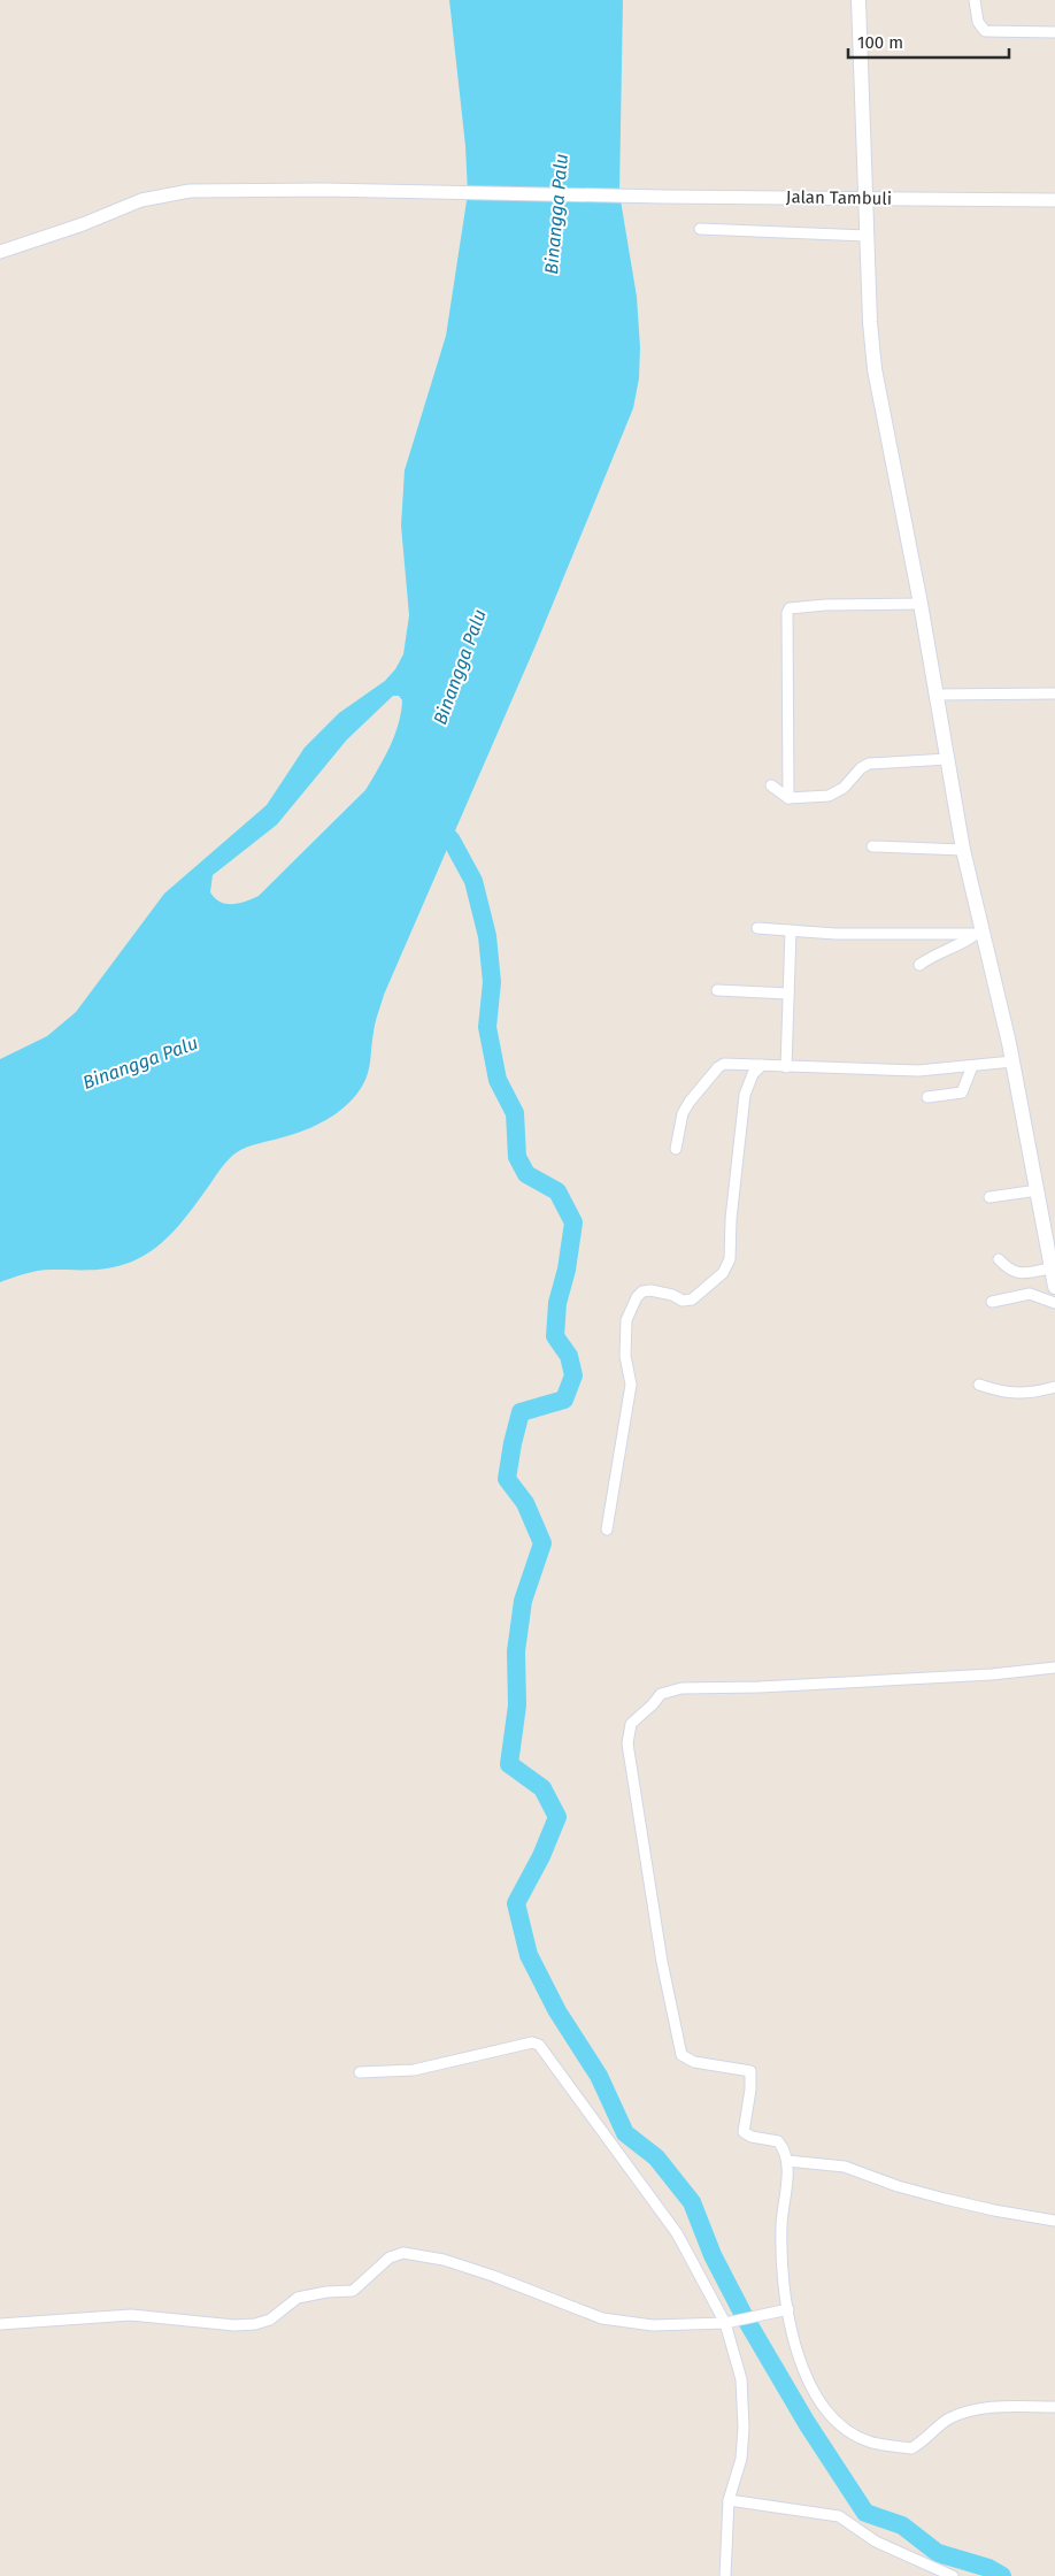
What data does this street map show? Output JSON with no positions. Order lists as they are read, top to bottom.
{
  "streets": {
    "street": ["Jalan Tambuli"]
  },
  "water": ["Binangga Palu"],
  "scale_bar": "100 m"
}
